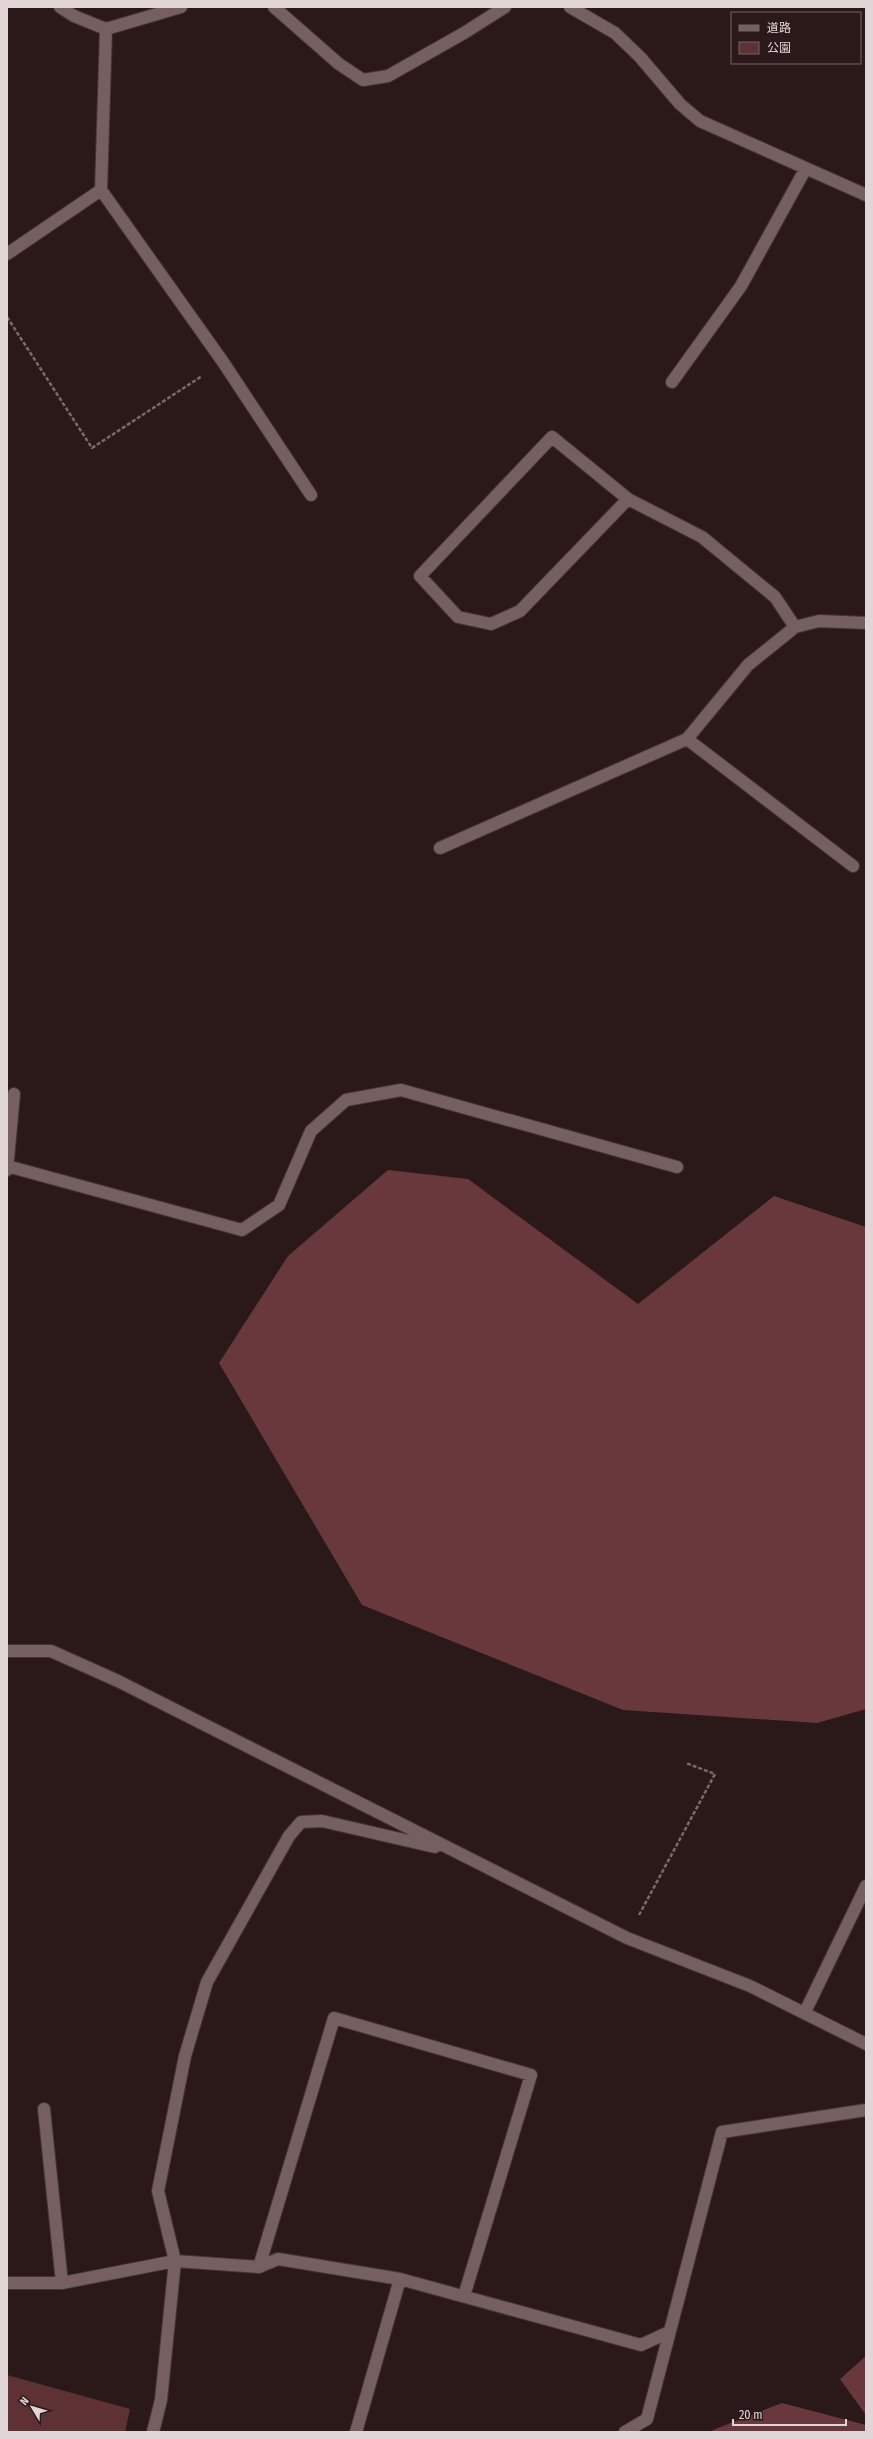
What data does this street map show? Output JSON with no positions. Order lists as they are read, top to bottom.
{
  "legend": ["道路", "公園"],
  "scale_bar": "20 m",
  "north": "top left"
}
